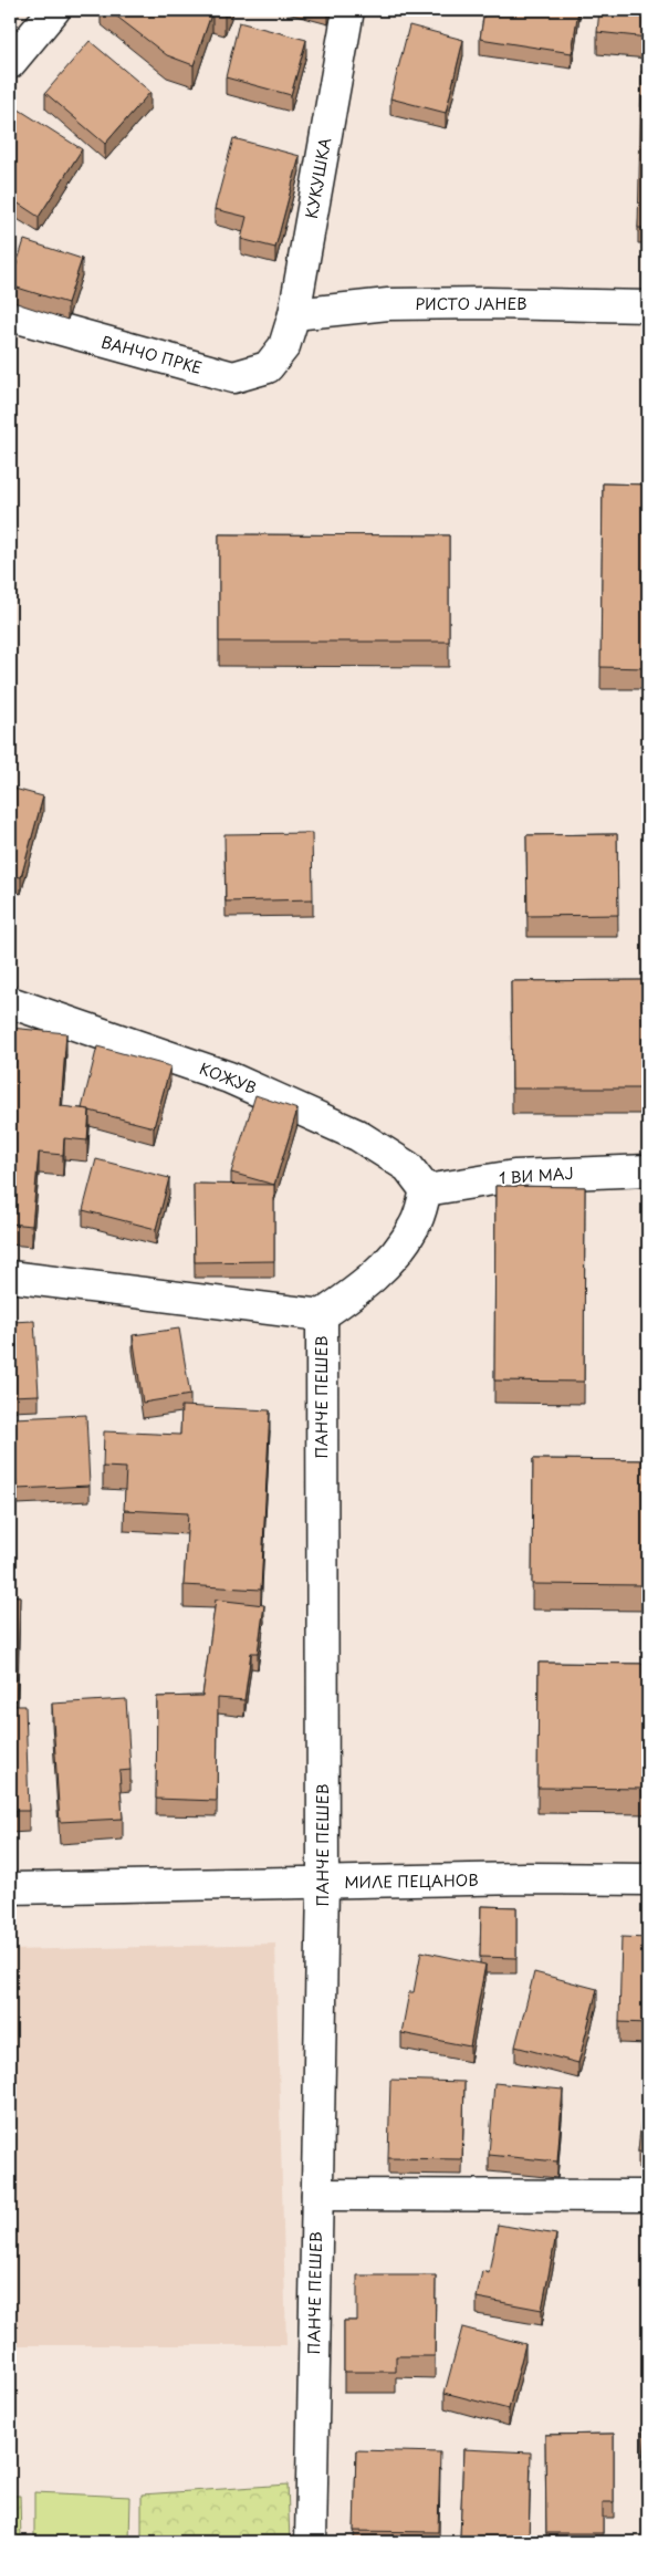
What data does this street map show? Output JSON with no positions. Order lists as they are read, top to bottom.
{
  "streets": {
    "street": [
      "КУКУШКА",
      "РИСТО ЈАНЕВ",
      "ВАНЧО ПРКЕ",
      "КОЖУВ",
      "1 ВИ МАЈ",
      "ПАНЧЕ ПЕШЕВ",
      "МИЛЕ ПЕЦАНОВ"
    ]
  },
  "crossings": [
    ["КУКУШКА", "РИСТО ЈАНЕВ"],
    ["КУКУШКА", "ВАНЧО ПРКЕ"],
    ["КОЖУВ", "1 ВИ МАЈ"],
    ["КОЖУВ", "ПАНЧЕ ПЕШЕВ"],
    ["1 ВИ МАЈ", "ПАНЧЕ ПЕШЕВ"],
    ["ПАНЧЕ ПЕШЕВ", "МИЛЕ ПЕЦАНОВ"]
  ]
}
